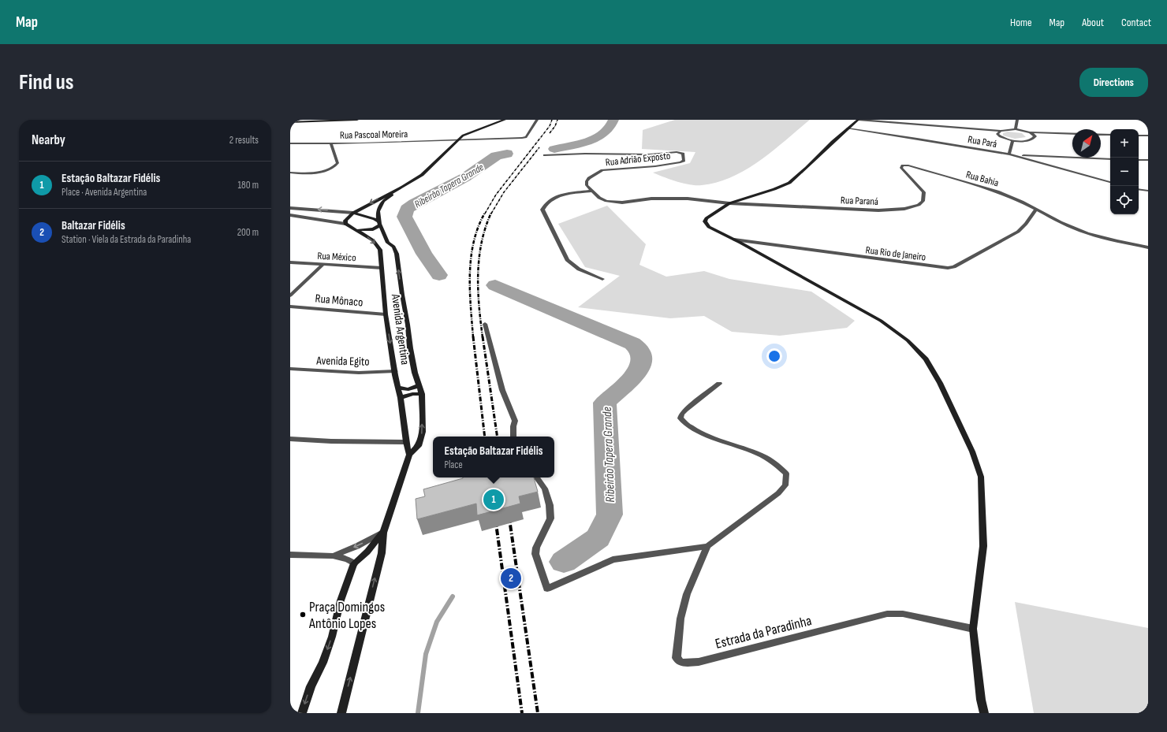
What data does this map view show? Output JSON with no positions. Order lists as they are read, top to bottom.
{
  "streets": {
    "street": [
      "Rua Pascoal Moreira",
      "Rua Pará",
      "Rua Adrião Exposto",
      "Rua Bahia",
      "Rua Paraná",
      "Rua Rio de Janeiro",
      "Rua México",
      "Rua Mônaco",
      "Avenida Argentina",
      "Avenida Egito",
      "Estrada da Paradinha"
    ]
  },
  "crossings": [
    ["Rua Bahia", "Rua Paraná"],
    ["Rua Bahia", "Rua Rio de Janeiro"],
    ["Rua México", "Avenida Argentina"],
    ["Rua Mônaco", "Avenida Argentina"],
    ["Avenida Argentina", "Avenida Egito"]
  ],
  "water": ["Ribeirão Tapera Grande"],
  "places": ["Praça Domingos Antônio Lopes"],
  "north": "top right",
  "page": {
    "header": "Map",
    "nav": [
      "Home",
      "Map",
      "About",
      "Contact"
    ],
    "buttons": "Directions",
    "title": "Find us",
    "heading": ["Nearby", "2 results"],
    "map_buttons": ["+", "−"],
    "list": [
      {
        "mark": "1",
        "name": "Estação Baltazar Fidélis",
        "note": "Place · Avenida Argentina",
        "value": "180 m"
      },
      {
        "mark": "2",
        "name": "Baltazar Fidélis",
        "note": "Station · Viela da Estrada da Paradinha",
        "value": "200 m"
      }
    ],
    "popup": ["Estação Baltazar Fidélis", "Place"],
    "pins": ["1", "2"]
  }
}
